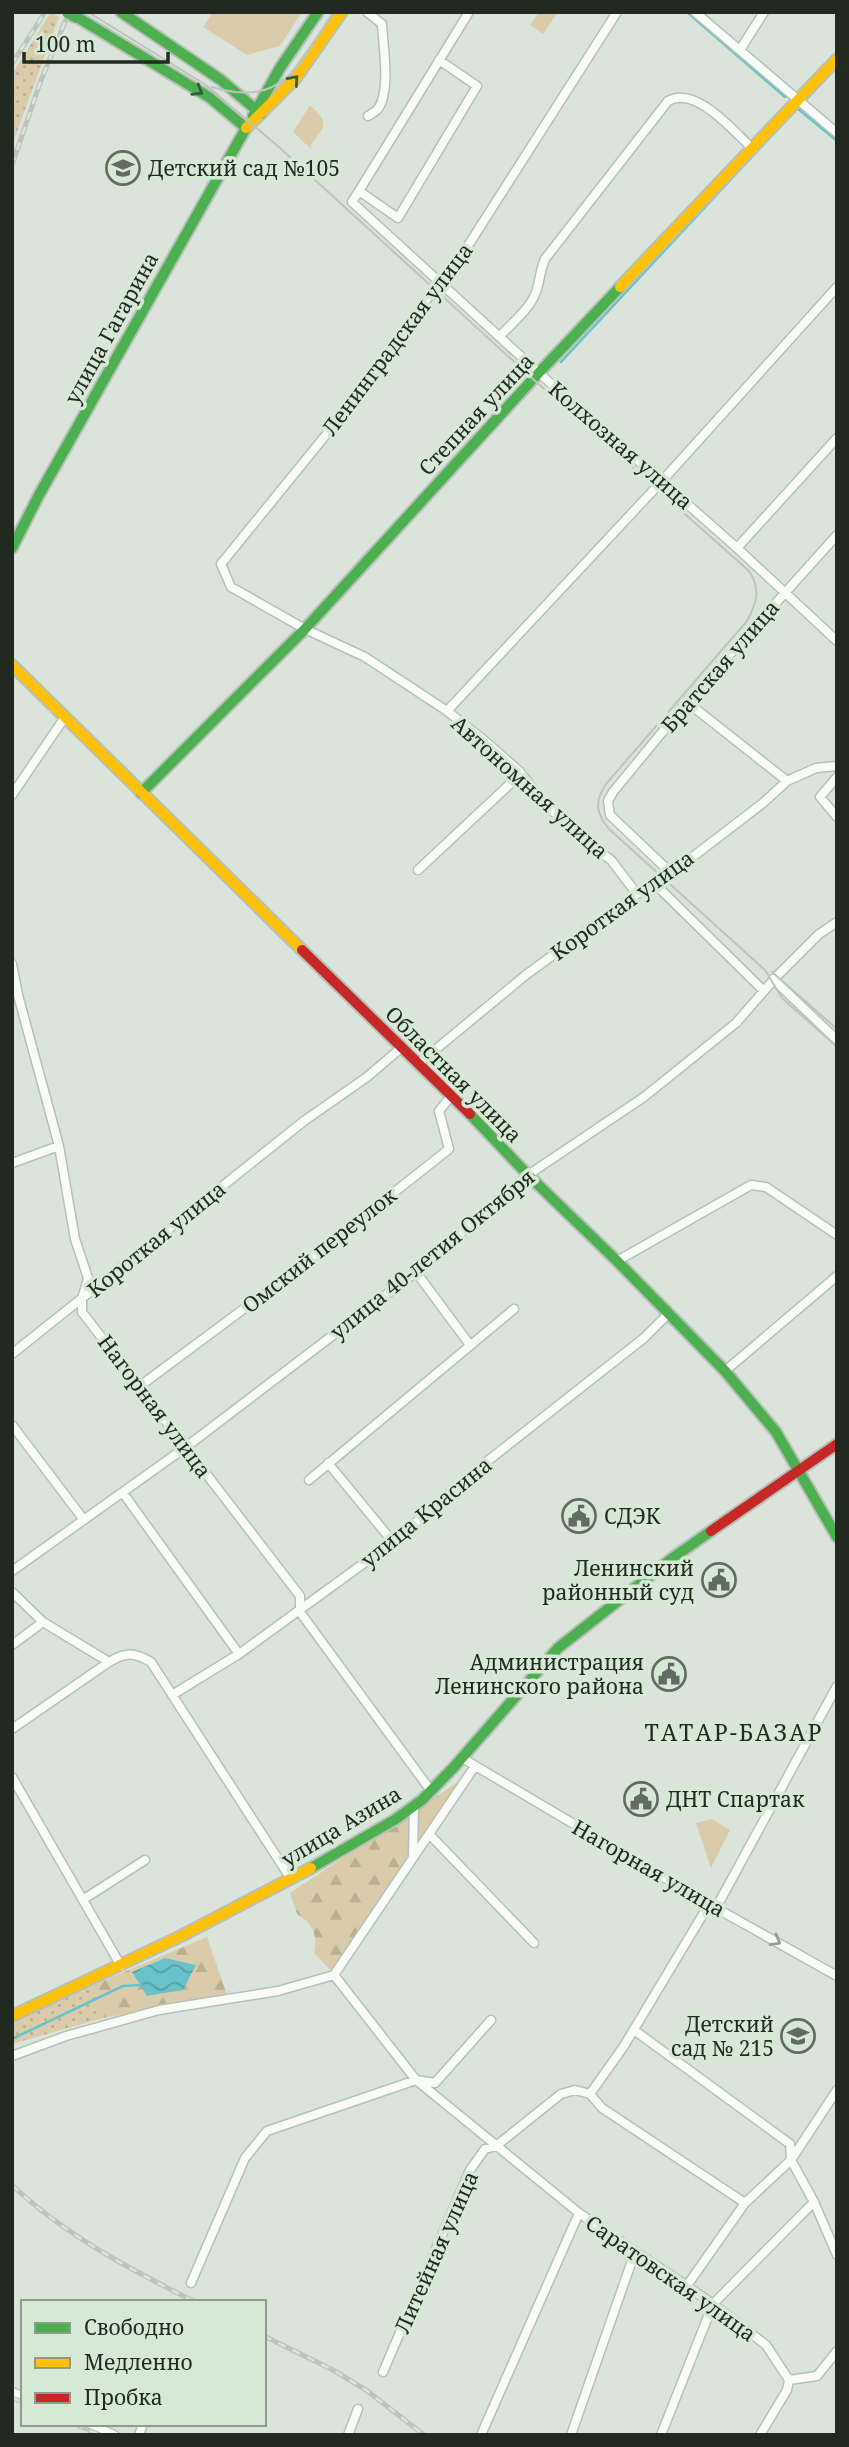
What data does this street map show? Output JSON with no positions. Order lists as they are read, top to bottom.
{
  "streets": {
    "main road": [
      "улица Гагарина",
      "Степная улица",
      "Областная улица",
      "улица Азина"
    ],
    "street": [
      "Ленинградская улица",
      "Колхозная улица",
      "Братская улица",
      "Автономная улица",
      "Короткая улица",
      "Омский переулок",
      "улица 40-летия Октября",
      "Нагорная улица",
      "улица Красина",
      "Литейная улица",
      "Саратовская улица"
    ]
  },
  "crossings": [
    ["Ленинградская улица", "Степная улица"],
    ["Ленинградская улица", "Колхозная улица"],
    ["Ленинградская улица", "Автономная улица"],
    ["Степная улица", "Колхозная улица"],
    ["Степная улица", "Автономная улица"],
    ["Степная улица", "Областная улица"],
    ["Колхозная улица", "Братская улица"],
    ["Братская улица", "Автономная улица"],
    ["Автономная улица", "Короткая улица"],
    ["Короткая улица", "Областная улица"],
    ["Короткая улица", "Нагорная улица"],
    ["Областная улица", "Омский переулок"],
    ["Областная улица", "улица 40-летия Октября"],
    ["Областная улица", "улица Красина"],
    ["Областная улица", "улица Азина"],
    ["Омский переулок", "Нагорная улица"],
    ["улица 40-летия Октября", "Нагорная улица"],
    ["Нагорная улица", "улица Красина"],
    ["Нагорная улица", "улица Азина"],
    ["Литейная улица", "Саратовская улица"]
  ],
  "districts": ["ТАТАР-БАЗАР"],
  "places": {
    "school or university": ["Детский сад №105", "Детский сад № 215"],
    "public building": [
      "СДЭК",
      "Ленинский районный суд",
      "Администрация Ленинского района",
      "ДНТ Спартак"
    ]
  },
  "legend": ["Свободно", "Медленно", "Пробка"],
  "scale_bar": "100 m"
}
